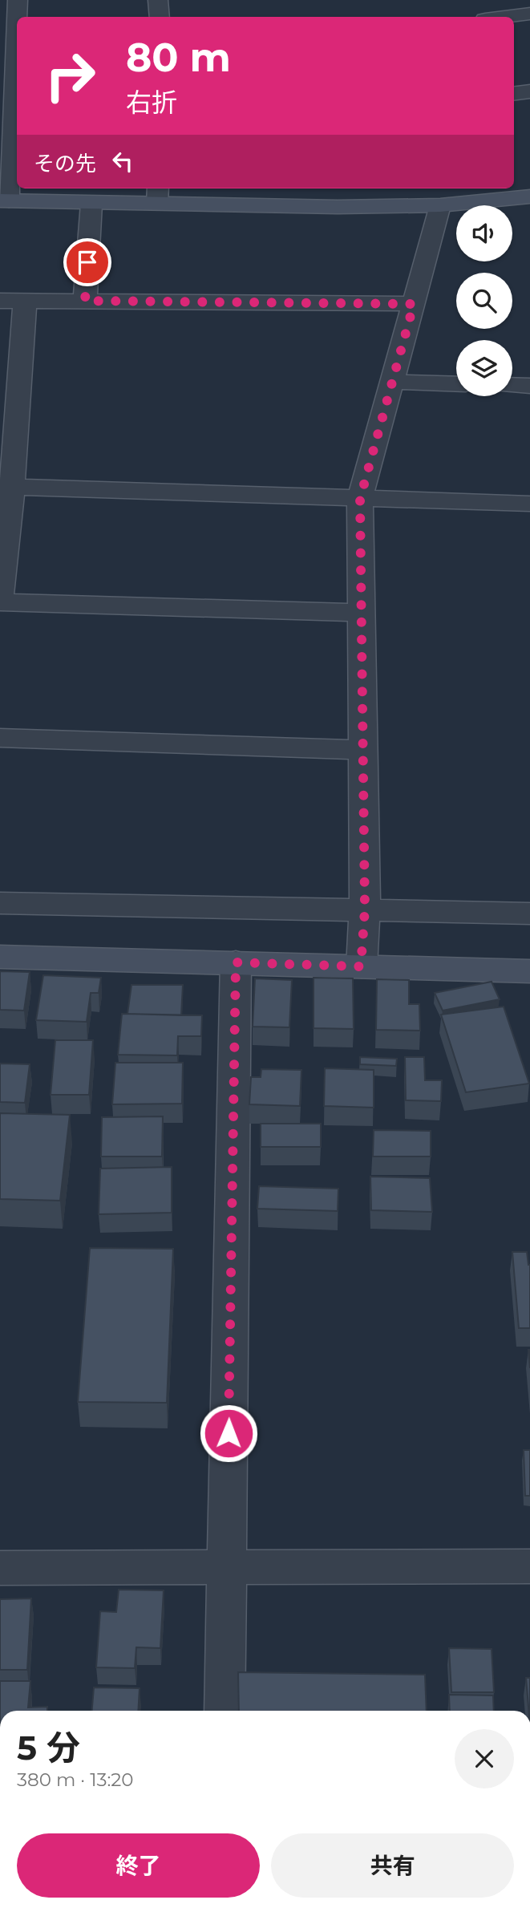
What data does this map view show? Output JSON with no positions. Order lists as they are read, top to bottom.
{
  "page": {
    "turn": ["80 m", "右折"],
    "then": "その先",
    "heading": ["5 分", "380 m · 13:20"],
    "buttons": ["終了", "共有"]
  }
}
